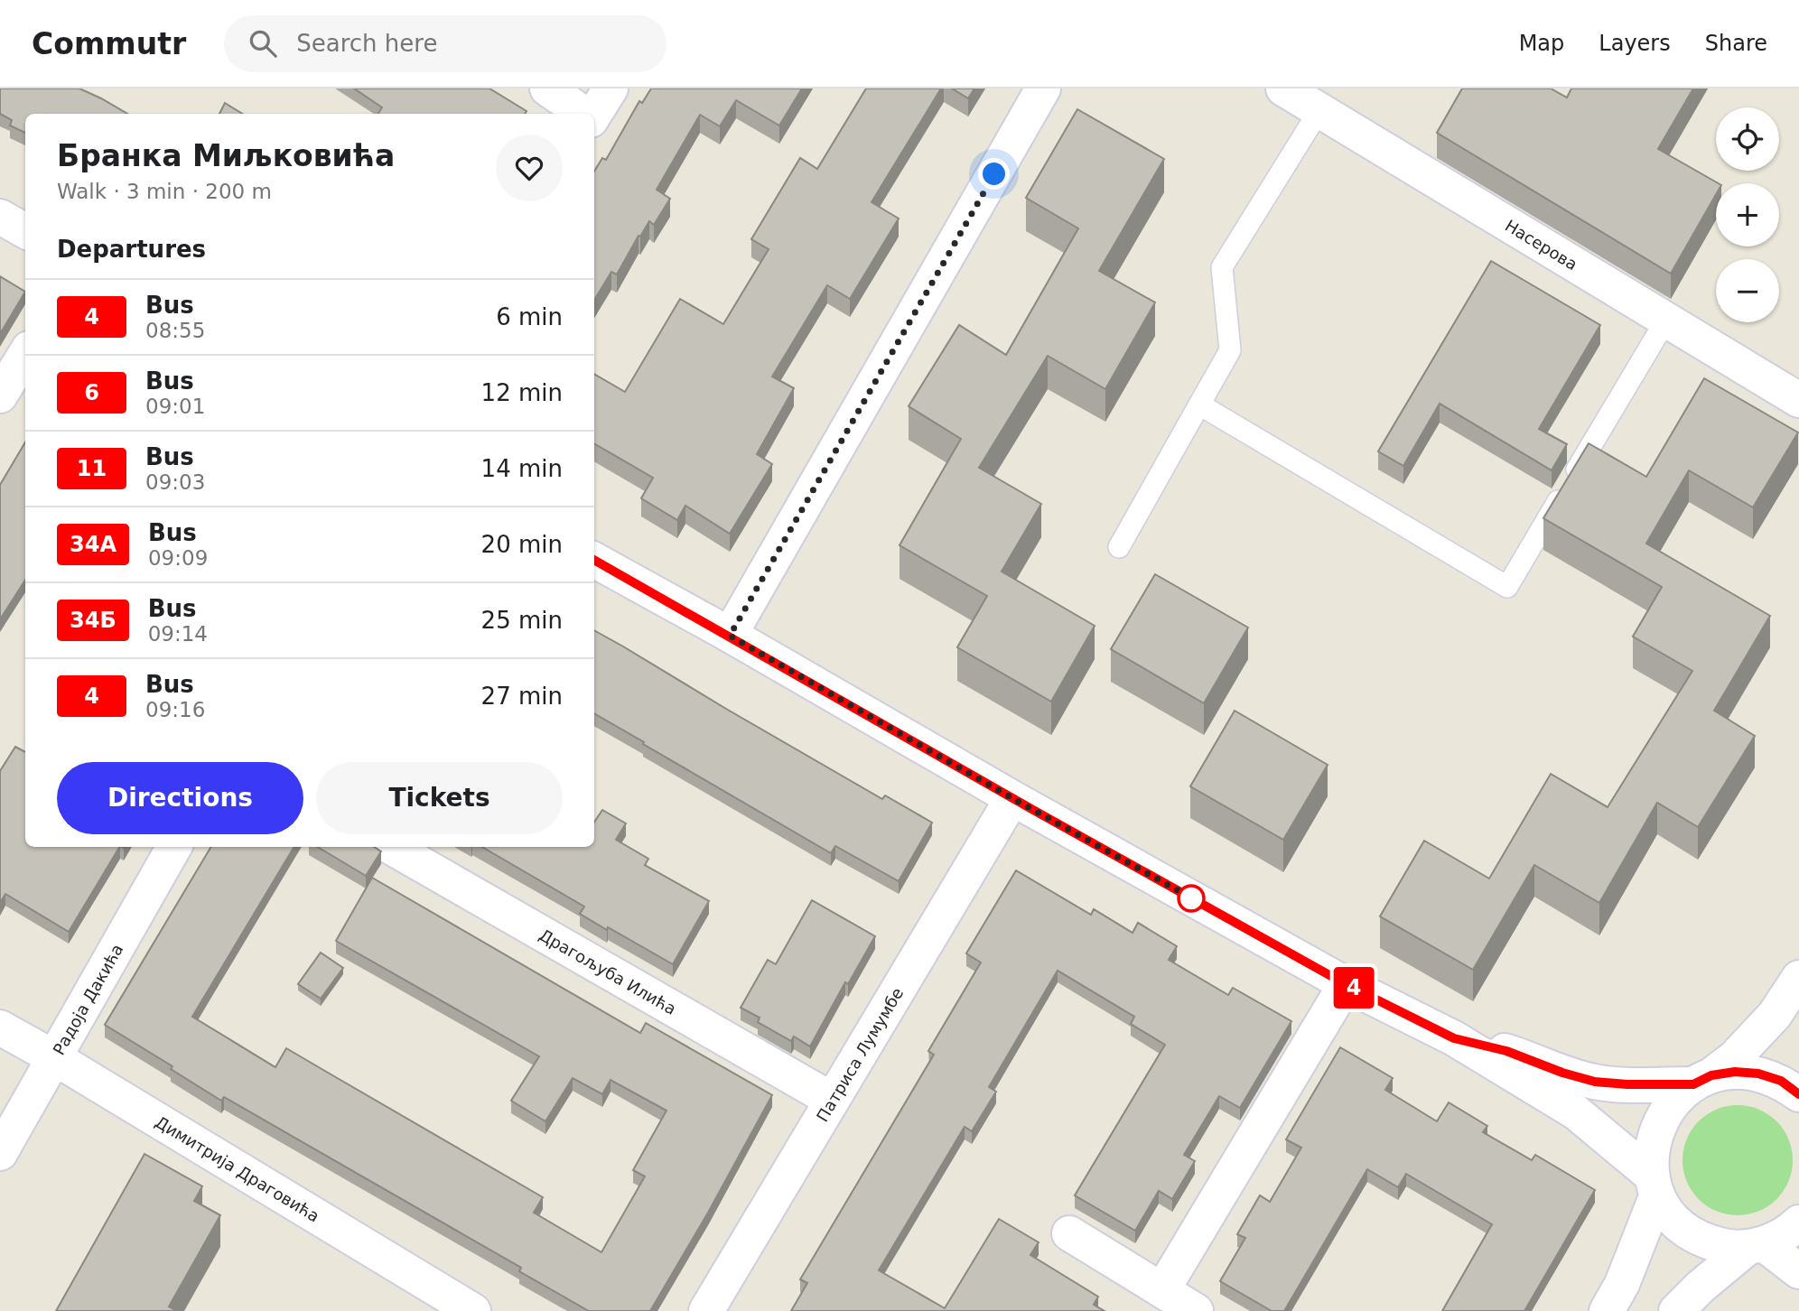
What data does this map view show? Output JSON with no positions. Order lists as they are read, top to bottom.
{
  "streets": {
    "street": [
      "Насерова",
      "Драгољуба Илића",
      "Радоја Дакића",
      "Патриса Лумумбе",
      "Димитрија Драговића"
    ]
  },
  "crossings": [
    ["Драгољуба Илића", "Патриса Лумумбе"],
    ["Радоја Дакића", "Димитрија Драговића"]
  ],
  "lines": ["bus line 4"],
  "page": {
    "header": "Commutr",
    "search": "Search here",
    "nav": ["Map", "Layers", "Share"],
    "on_map": "4",
    "map_buttons": ["+", "−"],
    "heading": [
      ["Бранка Миљковића", "Walk · 3 min · 200 m"],
      "Departures"
    ],
    "list": [
      {
        "mark": "4",
        "name": "Bus",
        "note": "08:55",
        "value": "6 min"
      },
      {
        "mark": "6",
        "name": "Bus",
        "note": "09:01",
        "value": "12 min"
      },
      {
        "mark": "11",
        "name": "Bus",
        "note": "09:03",
        "value": "14 min"
      },
      {
        "mark": "34А",
        "name": "Bus",
        "note": "09:09",
        "value": "20 min"
      },
      {
        "mark": "34Б",
        "name": "Bus",
        "note": "09:14",
        "value": "25 min"
      },
      {
        "mark": "4",
        "name": "Bus",
        "note": "09:16",
        "value": "27 min"
      }
    ],
    "buttons": ["Directions", "Tickets"]
  }
}
